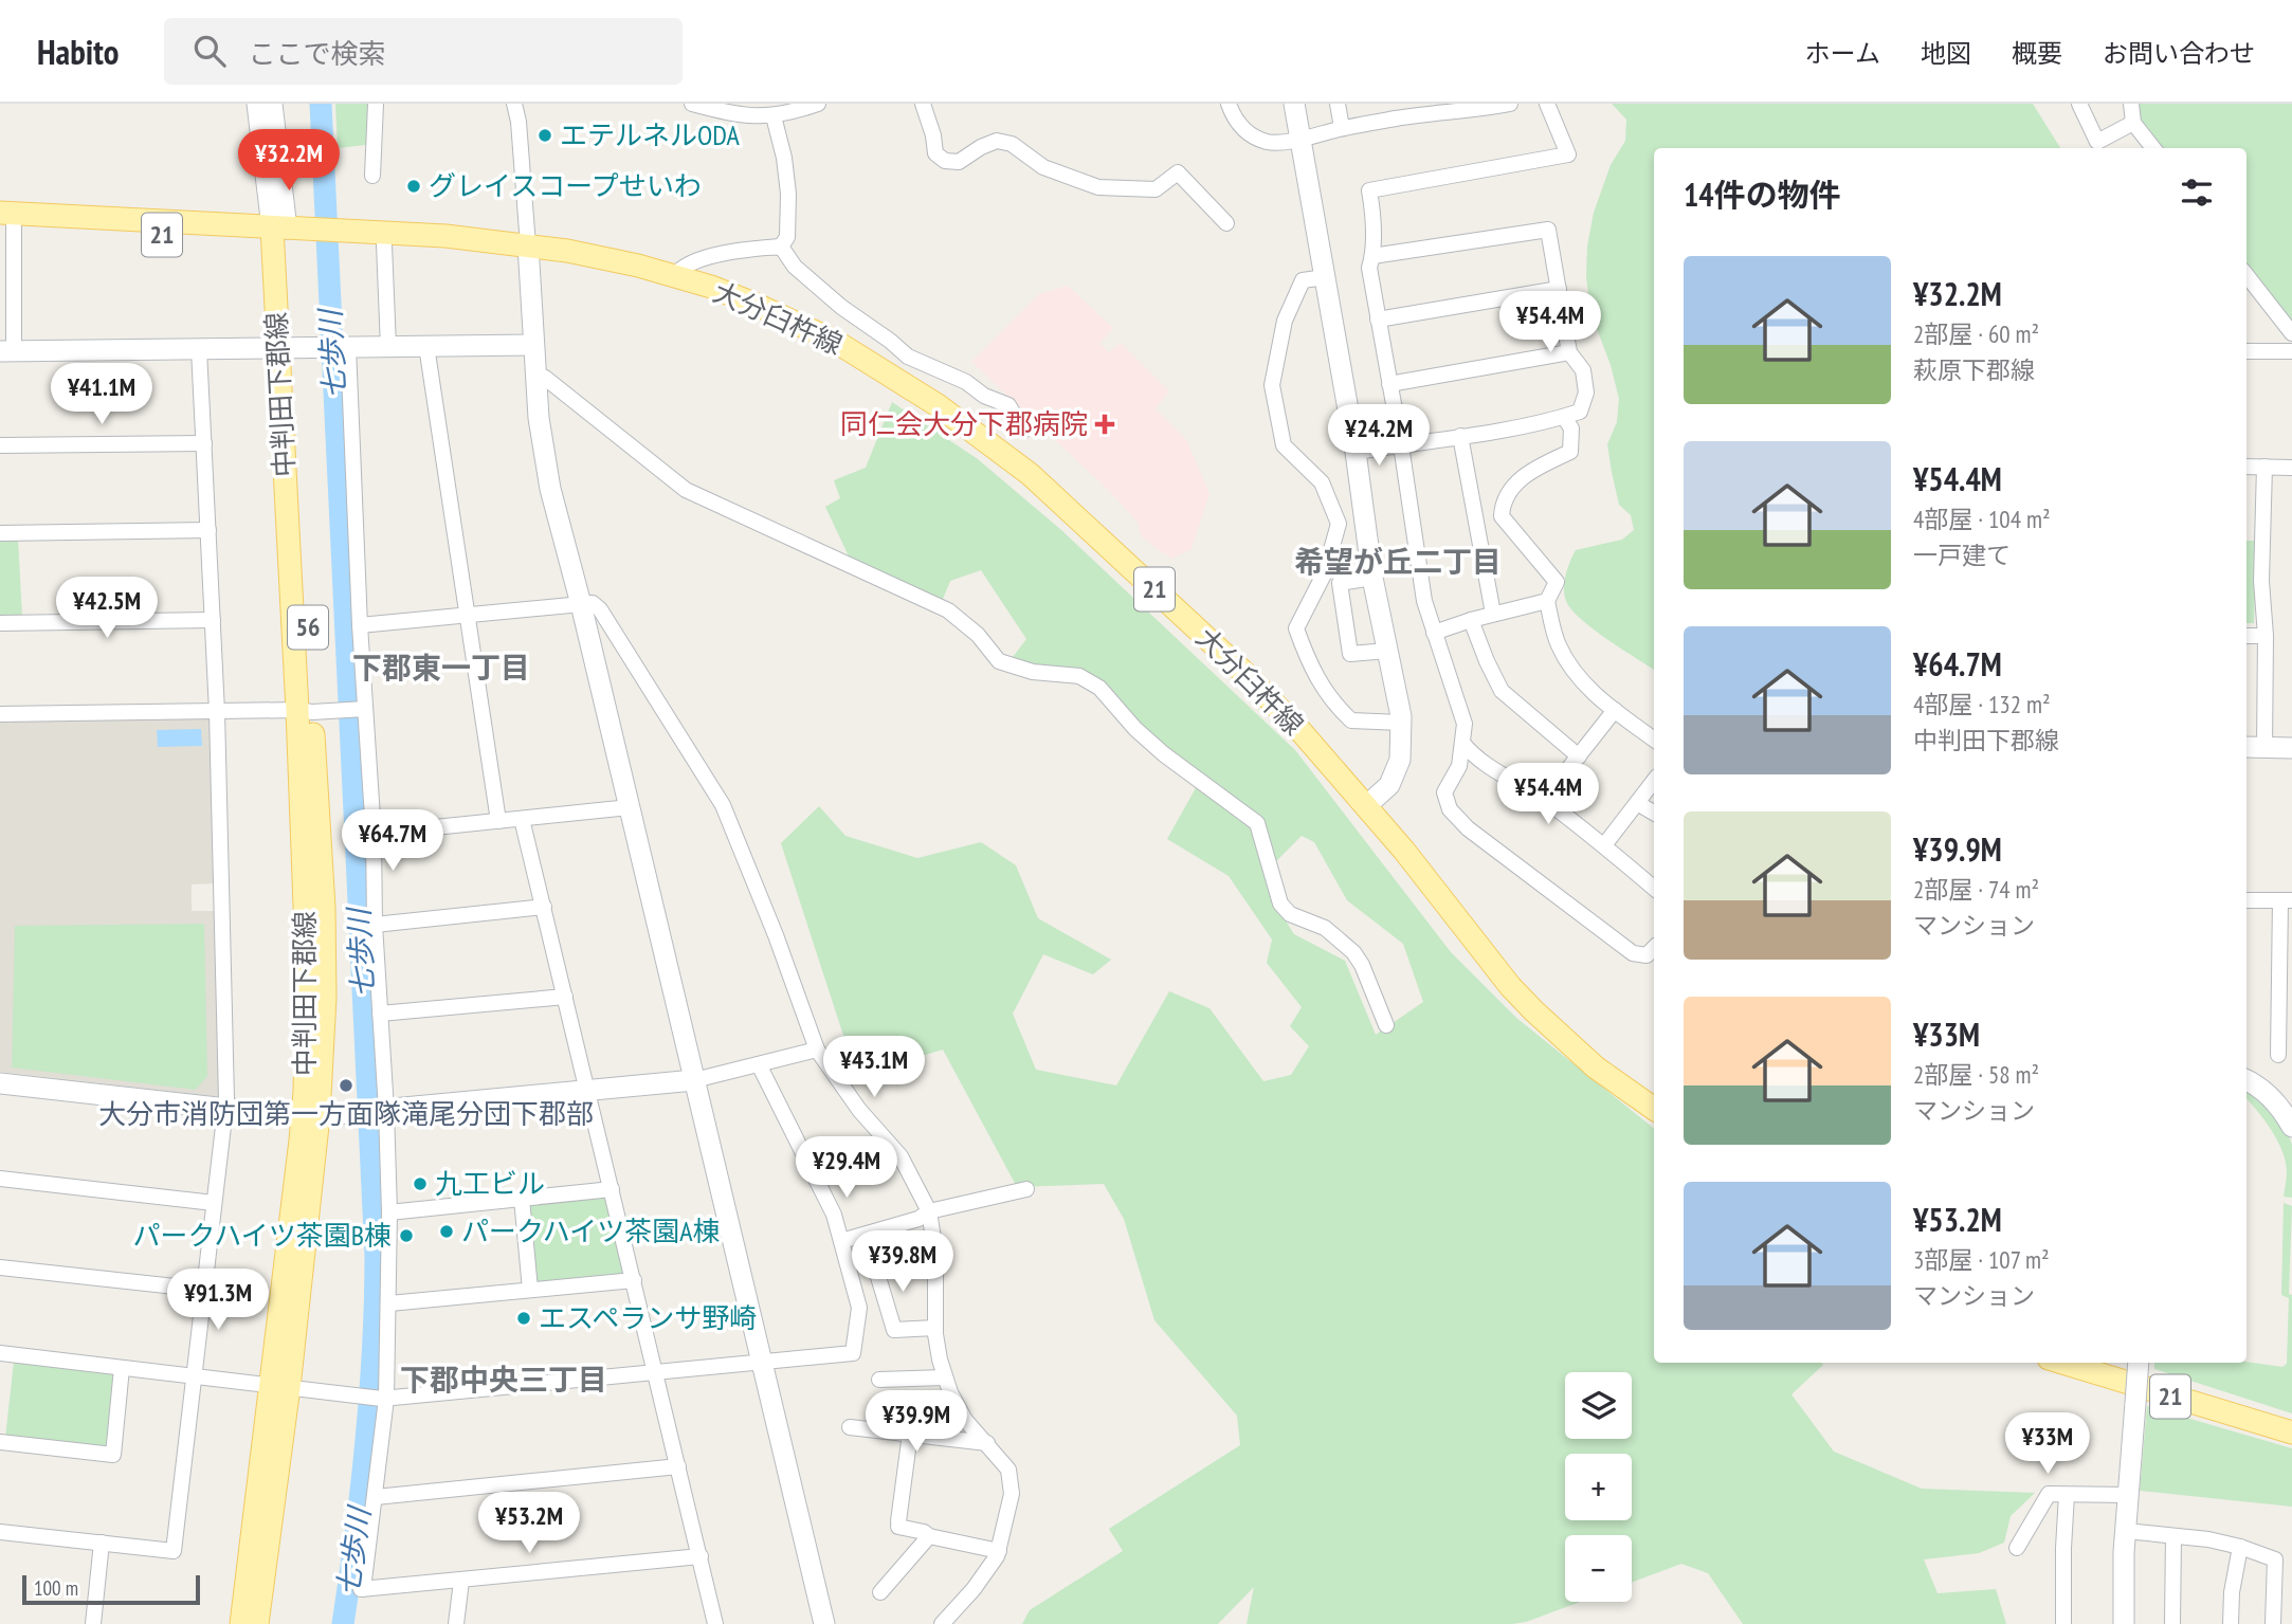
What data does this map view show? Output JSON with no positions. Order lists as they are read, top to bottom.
{
  "streets": {
    "main road": [
      "21",
      "大分臼杵線",
      "中判田下郡線",
      "56"
    ]
  },
  "crossings": [
    ["大分臼杵線", "中判田下郡線"]
  ],
  "districts": ["希望が丘二丁目", "下郡東一丁目", "下郡中央三丁目"],
  "water": ["七歩川"],
  "places": {
    "other": [
      "エテルネルODA",
      "グレイスコープせいわ",
      "大分市消防団第一方面隊滝尾分団下郡部",
      "九工ビル",
      "パークハイツ茶園A棟",
      "パークハイツ茶園B棟",
      "エスペランサ野崎"
    ],
    "health": ["同仁会大分下郡病院"]
  },
  "scale_bar": "100 m",
  "page": {
    "header": "Habito",
    "search": "ここで検索",
    "nav": [
      "ホーム",
      "地図",
      "概要",
      "お問い合わせ"
    ],
    "price": [
      "¥32.2M",
      "¥54.4M",
      "¥41.1M",
      "¥24.2M",
      "¥42.5M",
      "¥54.4M",
      "¥64.7M",
      "¥43.1M",
      "¥29.4M",
      "¥39.8M",
      "¥91.3M",
      "¥39.9M",
      "¥33M",
      "¥53.2M"
    ],
    "heading": "14件の物件",
    "list": [
      {
        "name": "¥32.2M",
        "note": "2部屋 · 60 m² · 萩原下郡線"
      },
      {
        "name": "¥54.4M",
        "note": "4部屋 · 104 m² · 一戸建て"
      },
      {
        "name": "¥64.7M",
        "note": "4部屋 · 132 m² · 中判田下郡線"
      },
      {
        "name": "¥39.9M",
        "note": "2部屋 · 74 m² · マンション"
      },
      {
        "name": "¥33M",
        "note": "2部屋 · 58 m² · マンション"
      },
      {
        "name": "¥53.2M",
        "note": "3部屋 · 107 m² · マンション"
      }
    ],
    "map_buttons": ["+", "−"],
    "scale": "100 m"
  }
}
